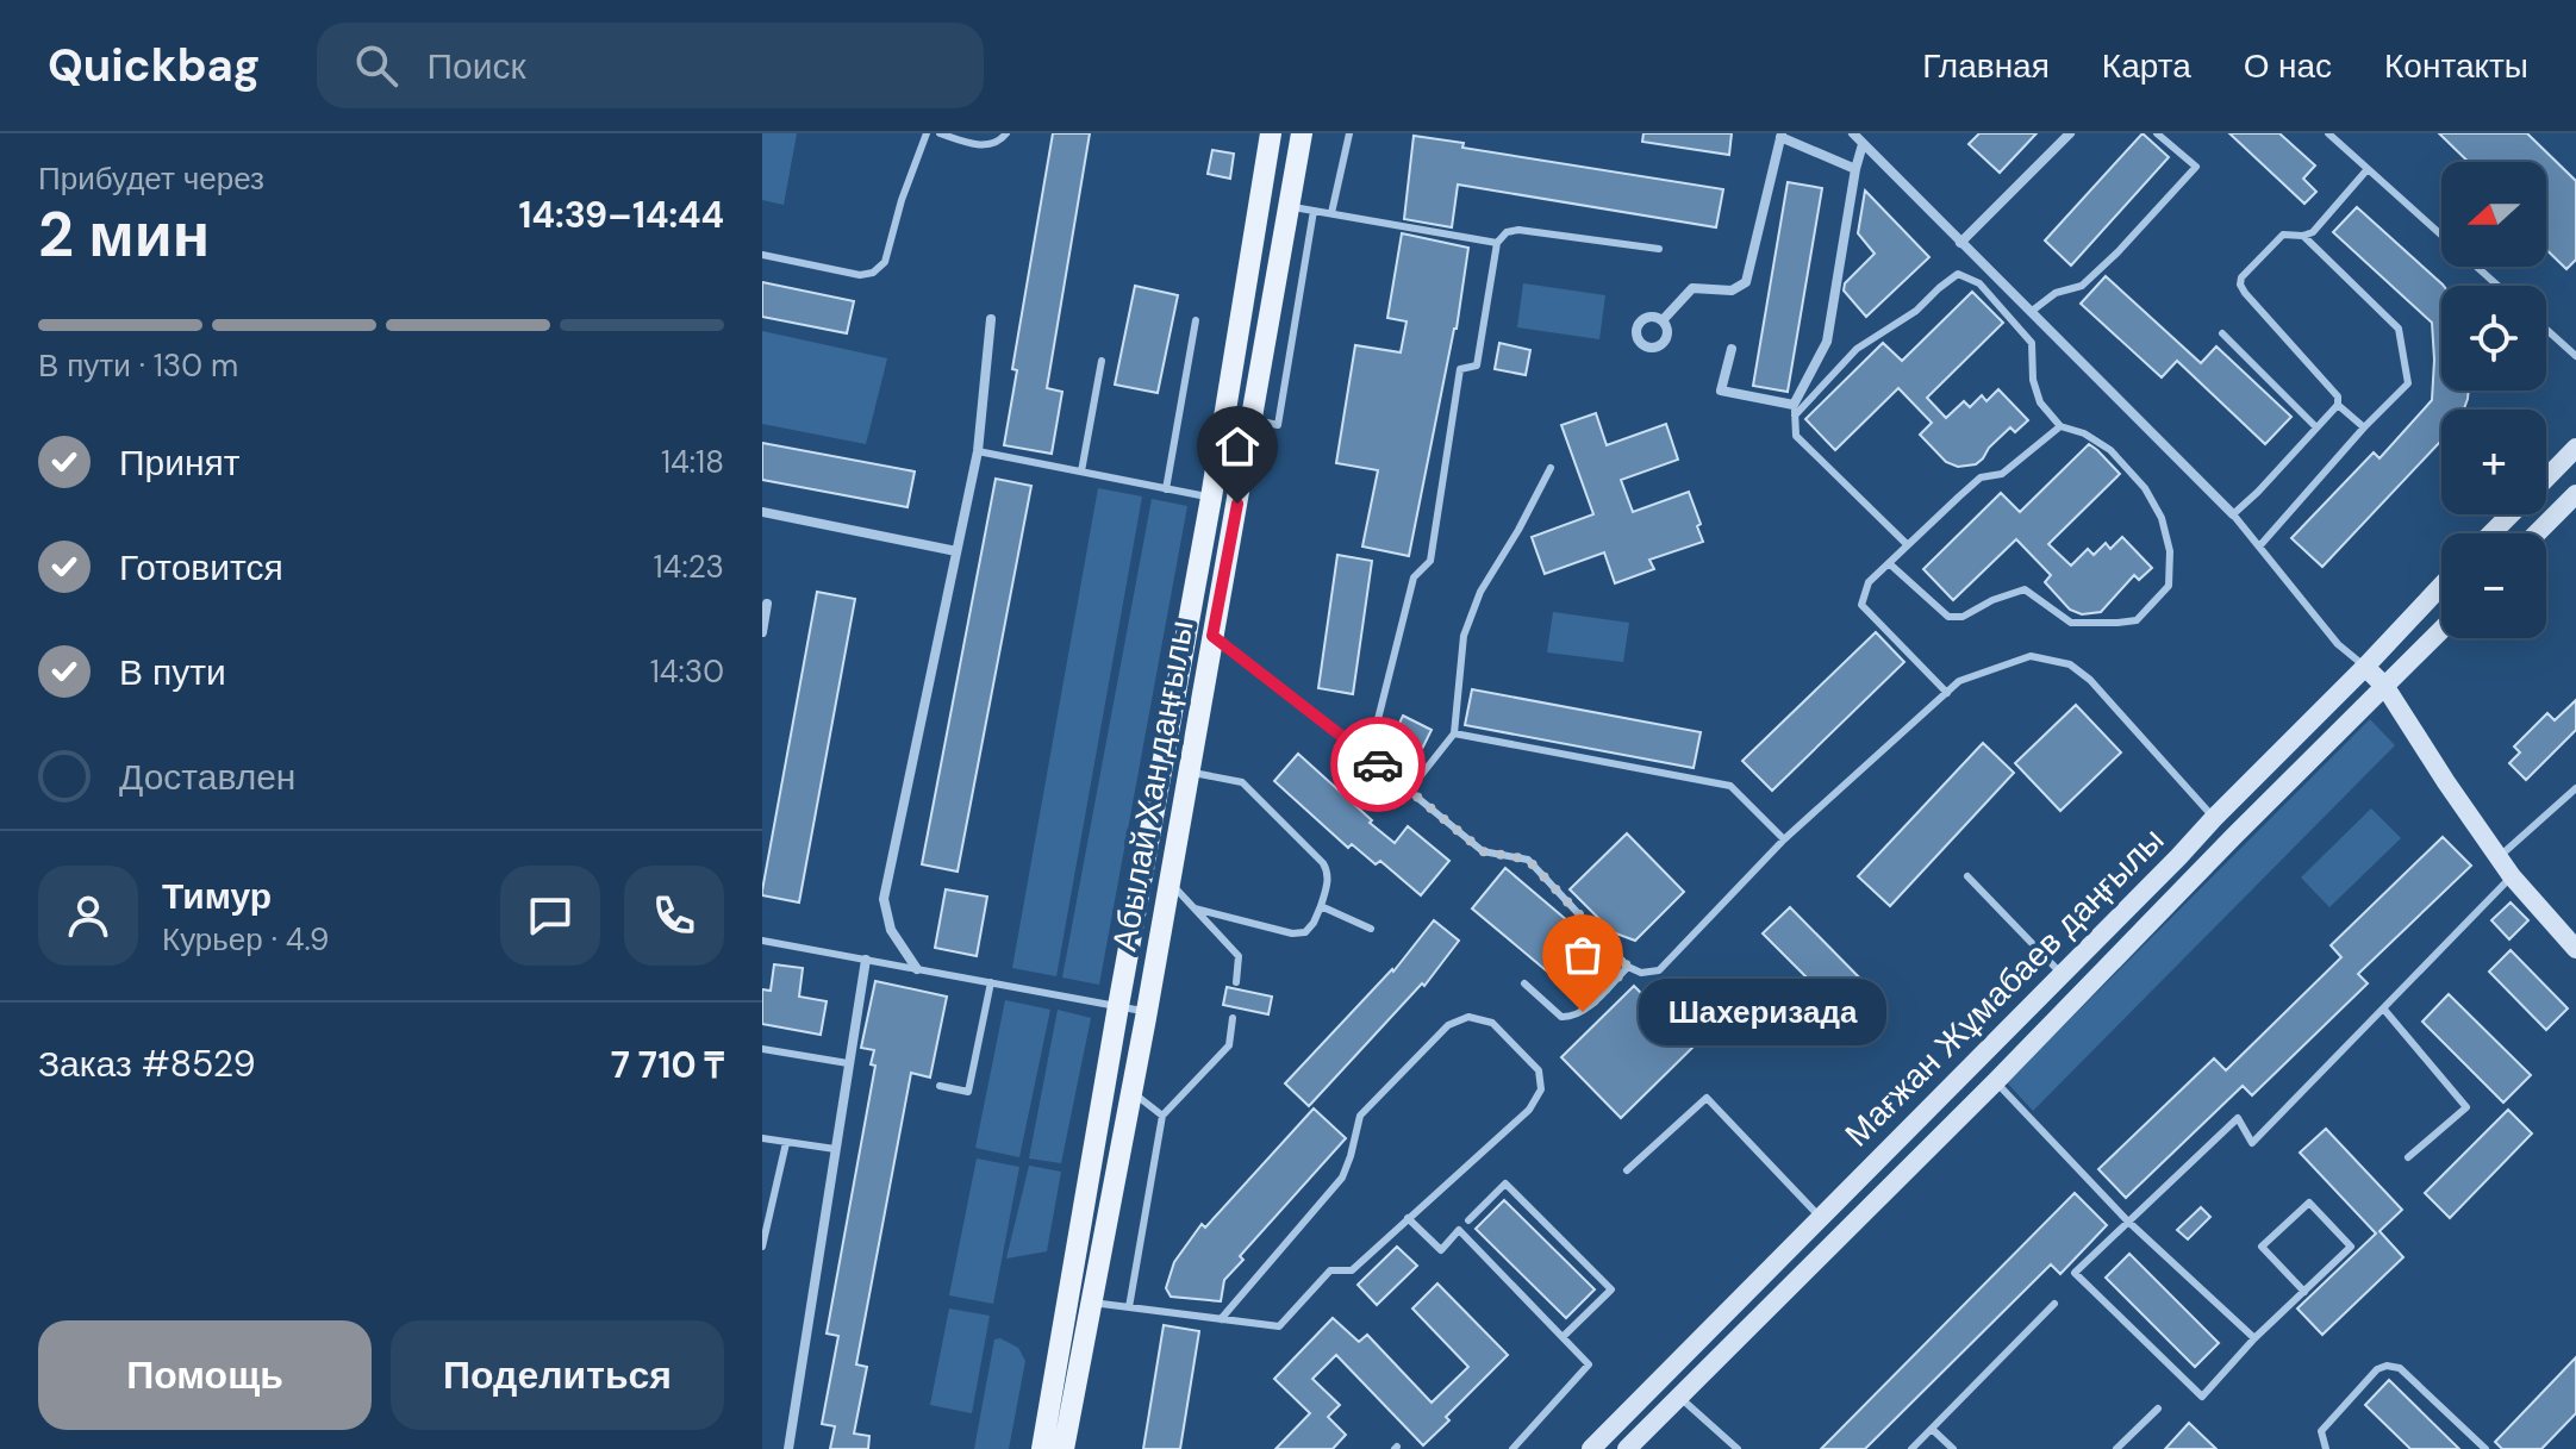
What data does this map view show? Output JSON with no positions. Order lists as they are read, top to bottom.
{
  "streets": {
    "main road": ["Абылай Хан даңғылы", "Мағжан Жұмабаев даңғылы"]
  },
  "places": ["Шахеризада"],
  "north": "left",
  "page": {
    "header": "Quickbag",
    "search": "Поиск",
    "nav": [
      "Главная",
      "Карта",
      "О нас",
      "Контакты"
    ],
    "heading": ["2 мин", "Прибудет через", "14:39–14:44"],
    "panel": [
      "Тимур",
      "Курьер · 4.9",
      "Заказ #8529",
      "7 710 ₸"
    ],
    "map_buttons": ["+", "−"],
    "bar": "В пути · 130 m",
    "list": [
      ["Принят", "14:18"],
      ["Готовится", "14:23"],
      ["В пути", "14:30"],
      "Доставлен"
    ],
    "bubble": "Шахеризада",
    "buttons": ["Помощь", "Поделиться"]
  }
}
